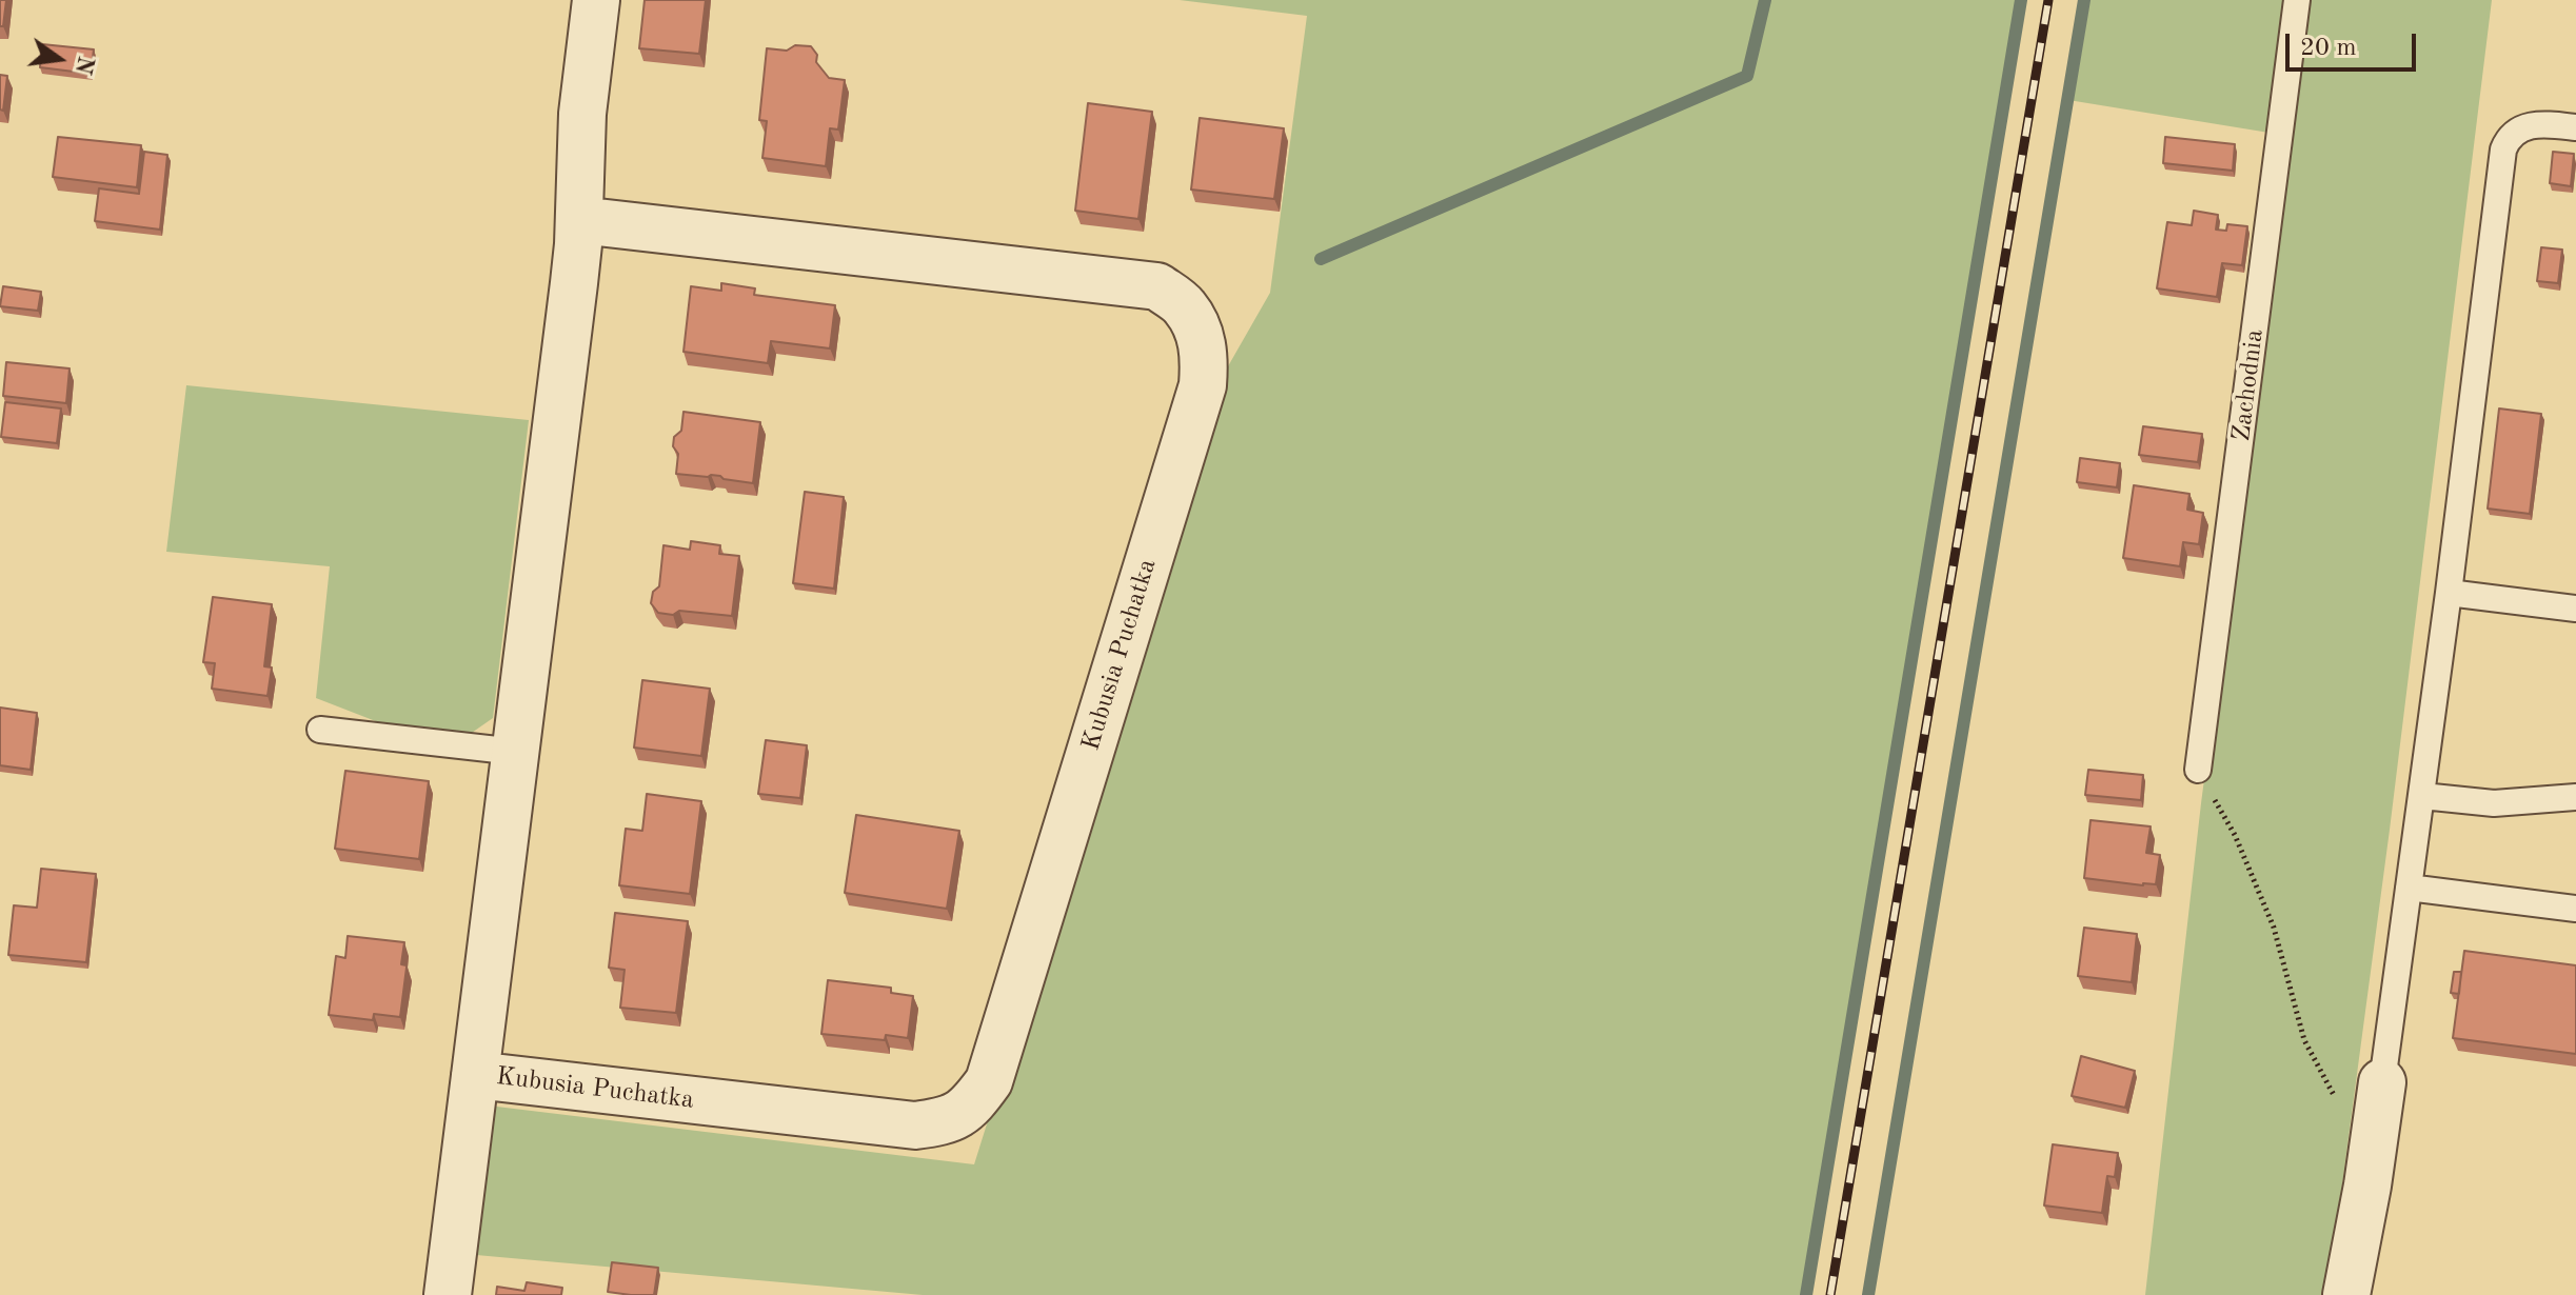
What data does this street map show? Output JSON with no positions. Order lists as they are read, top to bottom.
{
  "streets": {
    "street": ["Kubusia Puchatka"],
    "lane": ["Zachodnia"]
  },
  "scale_bar": "20 m",
  "north": "right"
}
